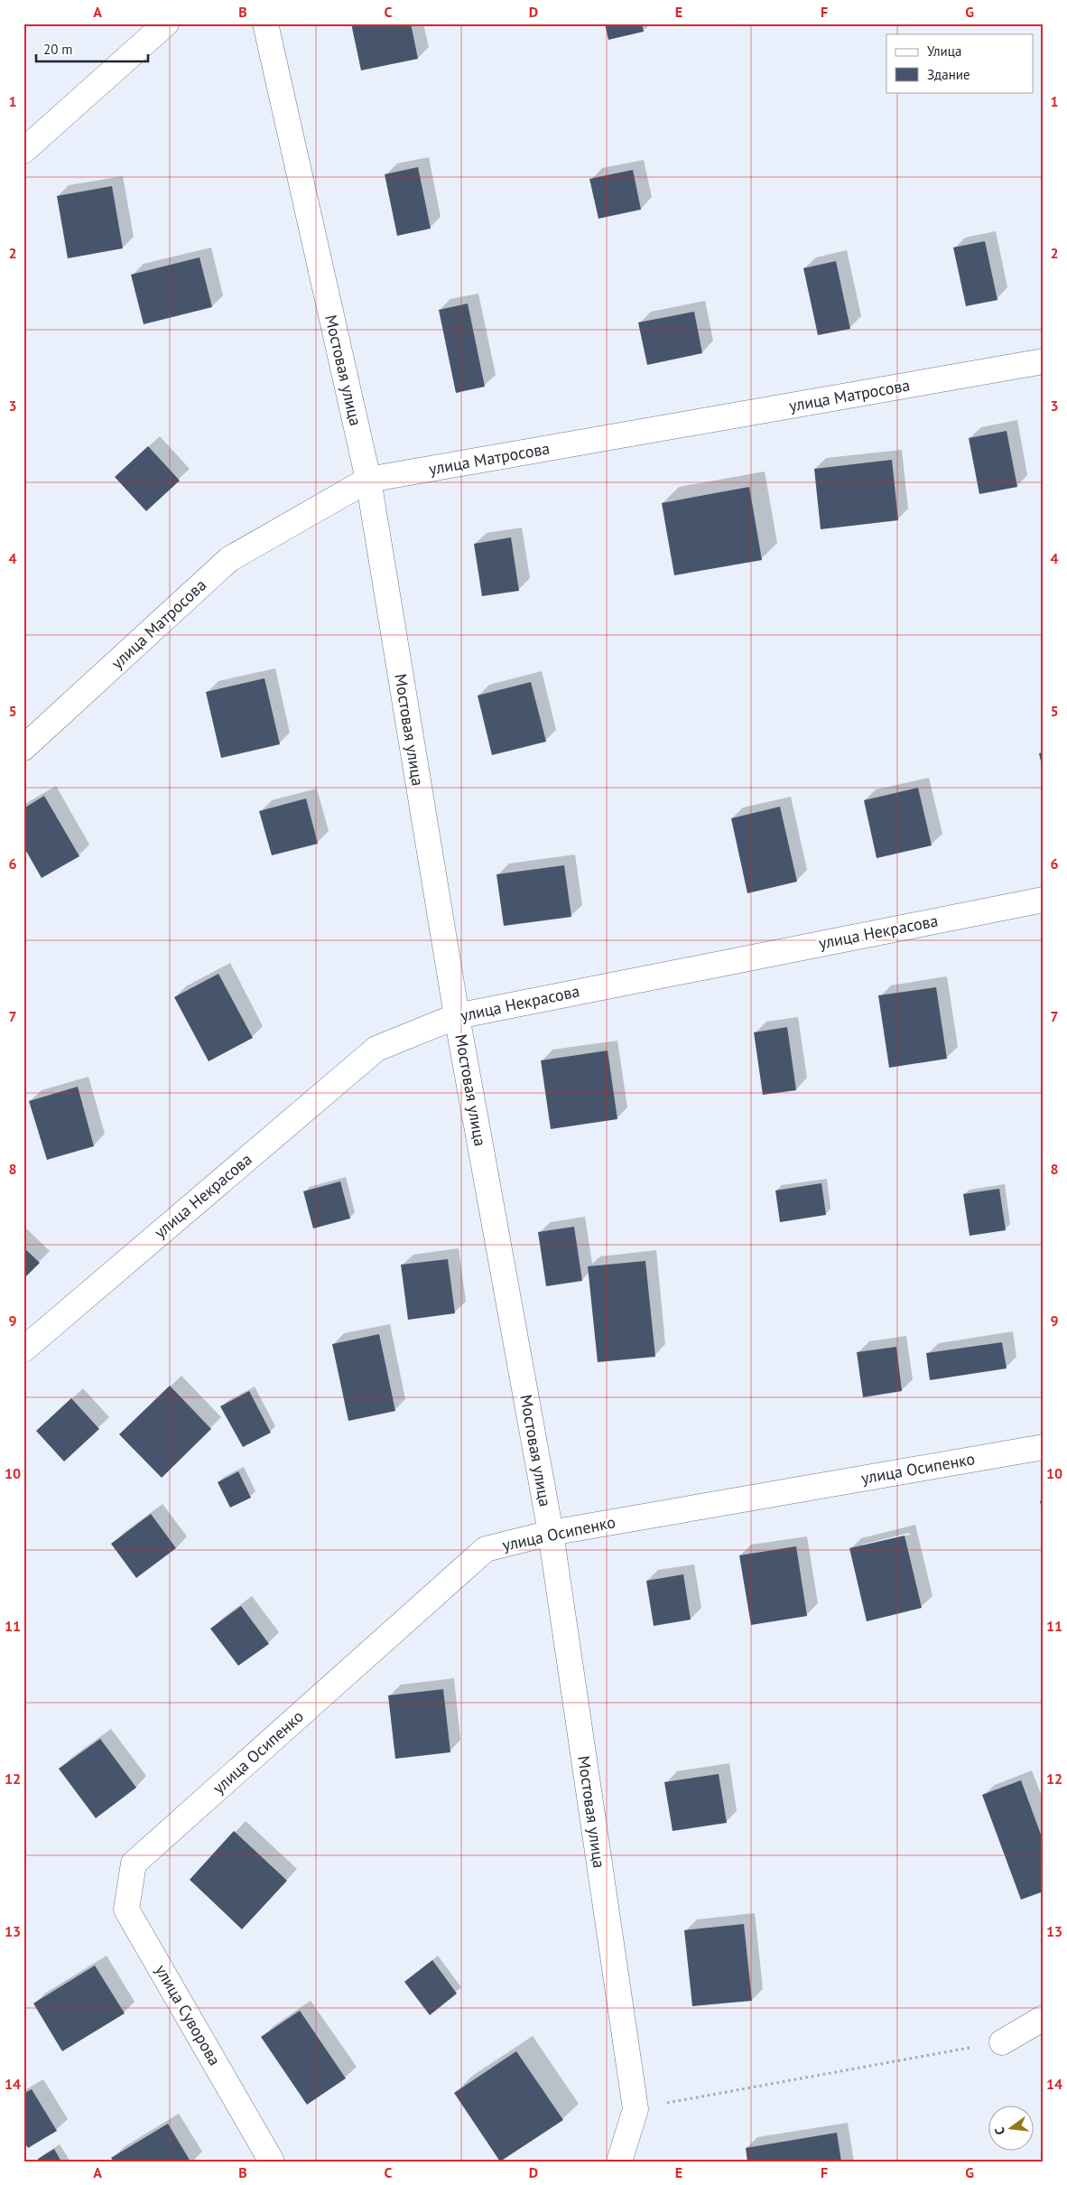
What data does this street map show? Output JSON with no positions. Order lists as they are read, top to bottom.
{
  "streets": {
    "street": [
      "Мостовая улица",
      "улица Матросова",
      "улица Некрасова",
      "улица Осипенко",
      "улица Суворова"
    ]
  },
  "crossings": [
    ["Мостовая улица", "улица Матросова"],
    ["Мостовая улица", "улица Некрасова"],
    ["Мостовая улица", "улица Осипенко"],
    ["улица Осипенко", "улица Суворова"]
  ],
  "legend": ["Улица", "Здание"],
  "scale_bar": "20 m",
  "north": "left",
  "grid": {
    "columns": [
      "A",
      "B",
      "C",
      "D",
      "E",
      "F",
      "G"
    ],
    "rows": [
      "1",
      "2",
      "3",
      "4",
      "5",
      "6",
      "7",
      "8",
      "9",
      "10",
      "11",
      "12",
      "13",
      "14"
    ]
  }
}
